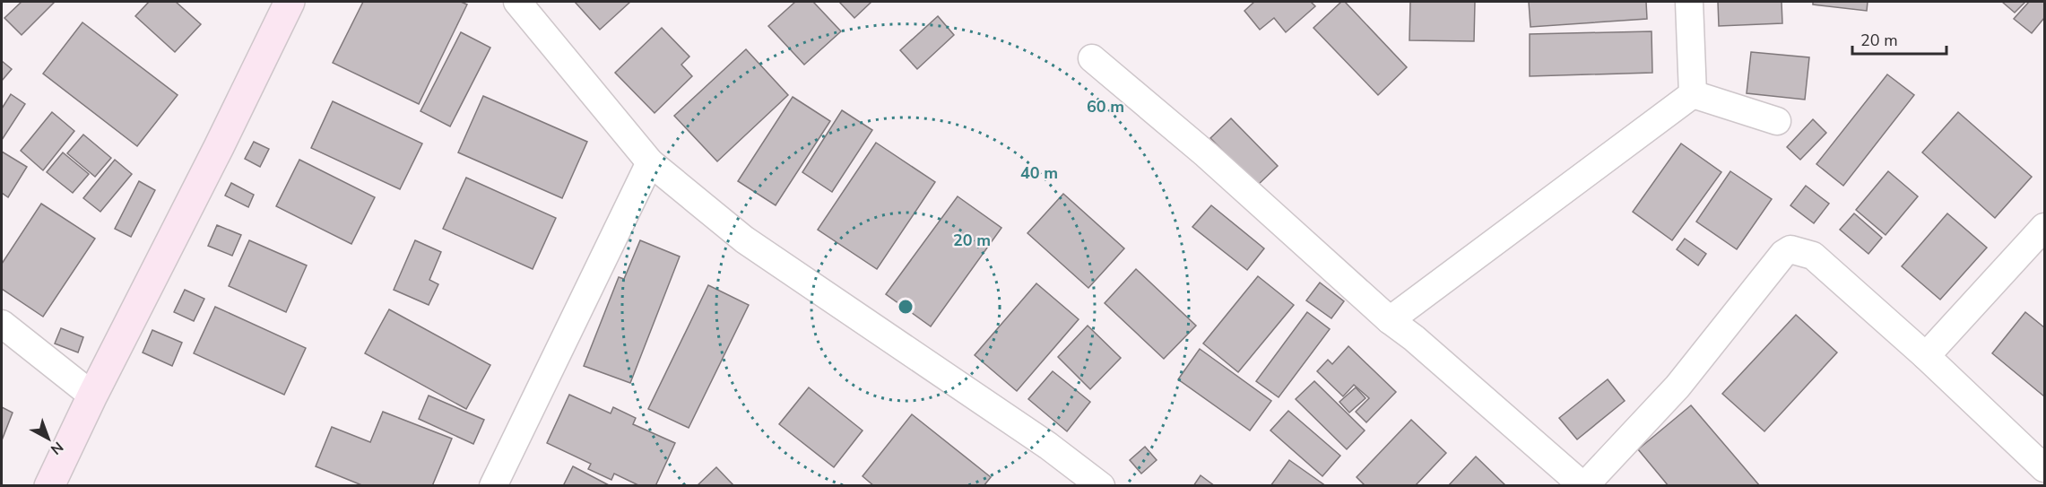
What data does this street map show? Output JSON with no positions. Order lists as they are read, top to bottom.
{
  "scale_bar": "20 m",
  "north": "bottom right",
  "rings": ["60 m", "40 m", "20 m"]
}
